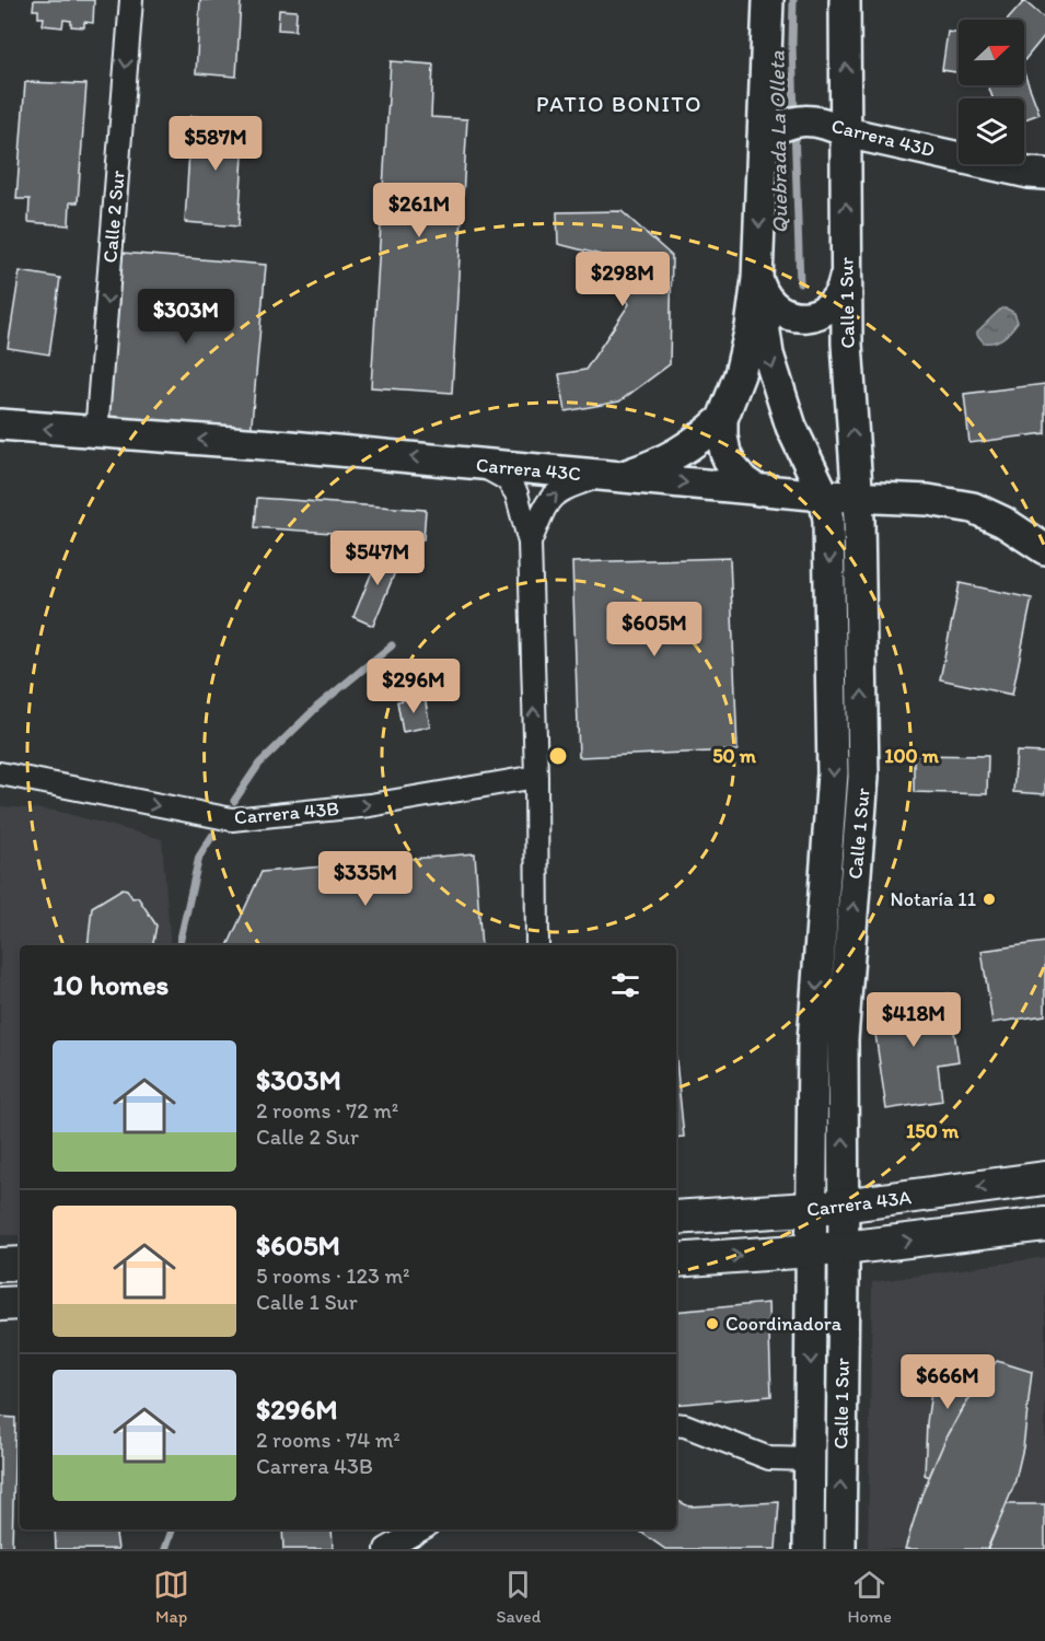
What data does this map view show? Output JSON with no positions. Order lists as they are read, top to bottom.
{
  "streets": {
    "main road": ["Carrera 43A"],
    "street": [
      "Carrera 43D",
      "Calle 2 Sur",
      "Calle 1 Sur",
      "Carrera 43C",
      "Carrera 43B"
    ]
  },
  "crossings": [
    ["Carrera 43D", "Calle 1 Sur"],
    ["Calle 2 Sur", "Carrera 43C"],
    ["Calle 1 Sur", "Carrera 43C"],
    ["Calle 1 Sur", "Carrera 43B"],
    ["Calle 1 Sur", "Carrera 43A"]
  ],
  "one_way": ["Calle 2 Sur", "Carrera 43B"],
  "districts": ["PATIO BONITO"],
  "water": ["Quebrada La Olleta"],
  "places": ["Notaría 11", "Coordinadora"],
  "north": "right",
  "page": {
    "price": [
      "$587M",
      "$261M",
      "$298M",
      "$303M",
      "$547M",
      "$605M",
      "$296M",
      "$335M",
      "$418M",
      "$666M"
    ],
    "heading": "10 homes",
    "list": [
      {
        "name": "$303M",
        "note": "2 rooms · 72 m² · Calle 2 Sur"
      },
      {
        "name": "$605M",
        "note": "5 rooms · 123 m² · Calle 1 Sur"
      },
      {
        "name": "$296M",
        "note": "2 rooms · 74 m² · Carrera 43B"
      }
    ],
    "tabs": ["Map", "Saved", "Home"]
  },
  "rings": ["50 m", "100 m", "150 m"]
}
